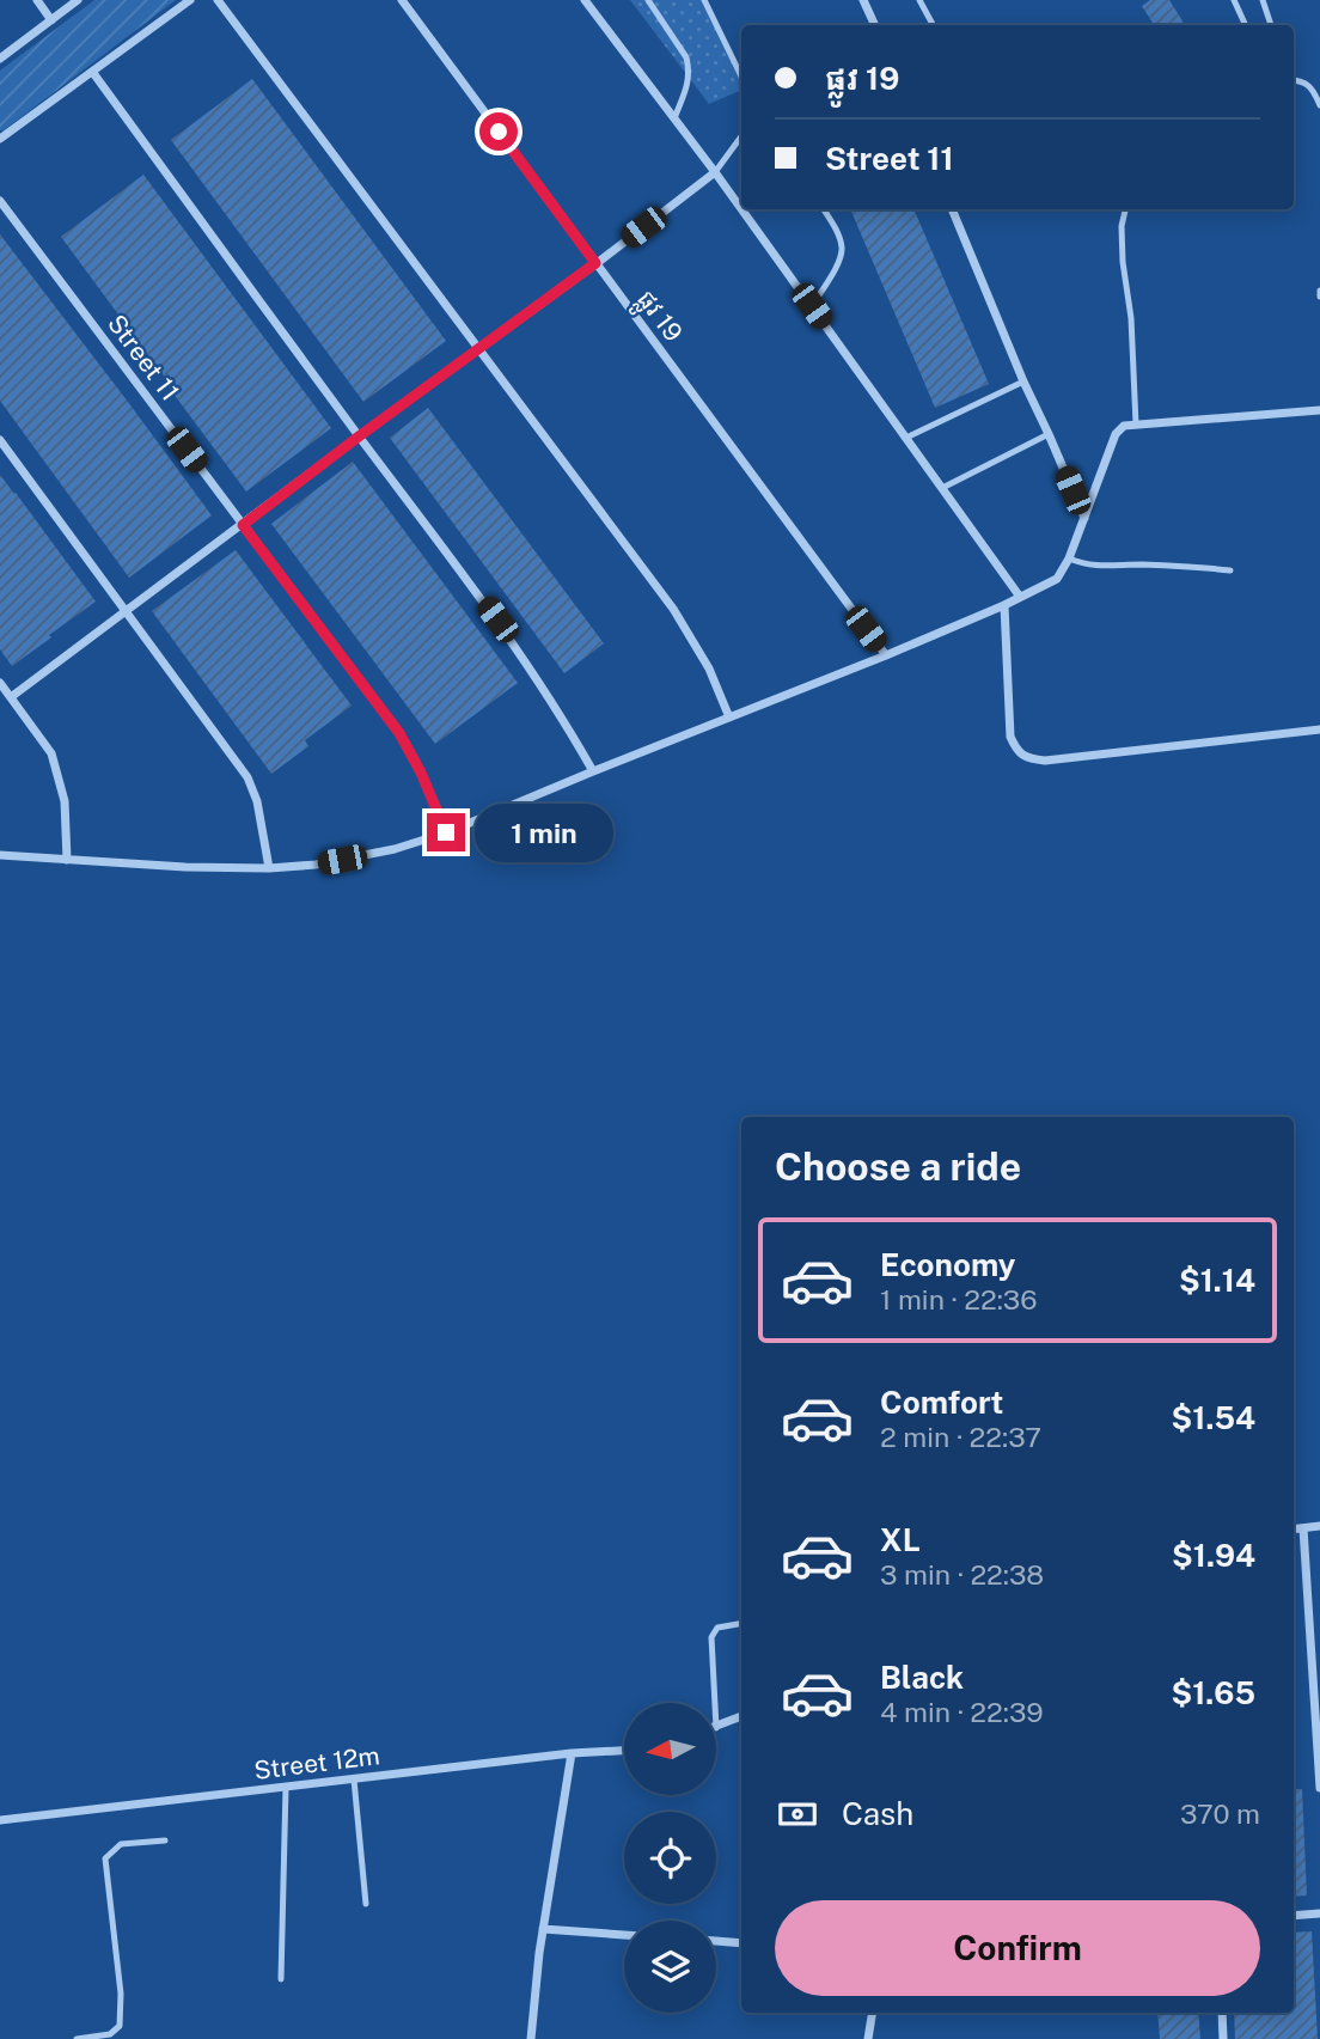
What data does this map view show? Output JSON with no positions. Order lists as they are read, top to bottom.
{
  "streets": {
    "street": ["ផ្លូវ 19", "Street 11", "Street 12m"]
  },
  "north": "left",
  "page": {
    "banner": ["ផ្លូវ 19", "Street 11"],
    "bubble": "1 min",
    "heading": "Choose a ride",
    "list": [
      {
        "name": "Economy",
        "note": "1 min · 22:36",
        "value": "$1.14"
      },
      {
        "name": "Comfort",
        "note": "2 min · 22:37",
        "value": "$1.54"
      },
      {
        "name": "XL",
        "note": "3 min · 22:38",
        "value": "$1.94"
      },
      {
        "name": "Black",
        "note": "4 min · 22:39",
        "value": "$1.65"
      }
    ],
    "pay": ["Cash", "370 m"],
    "buttons": "Confirm"
  }
}
